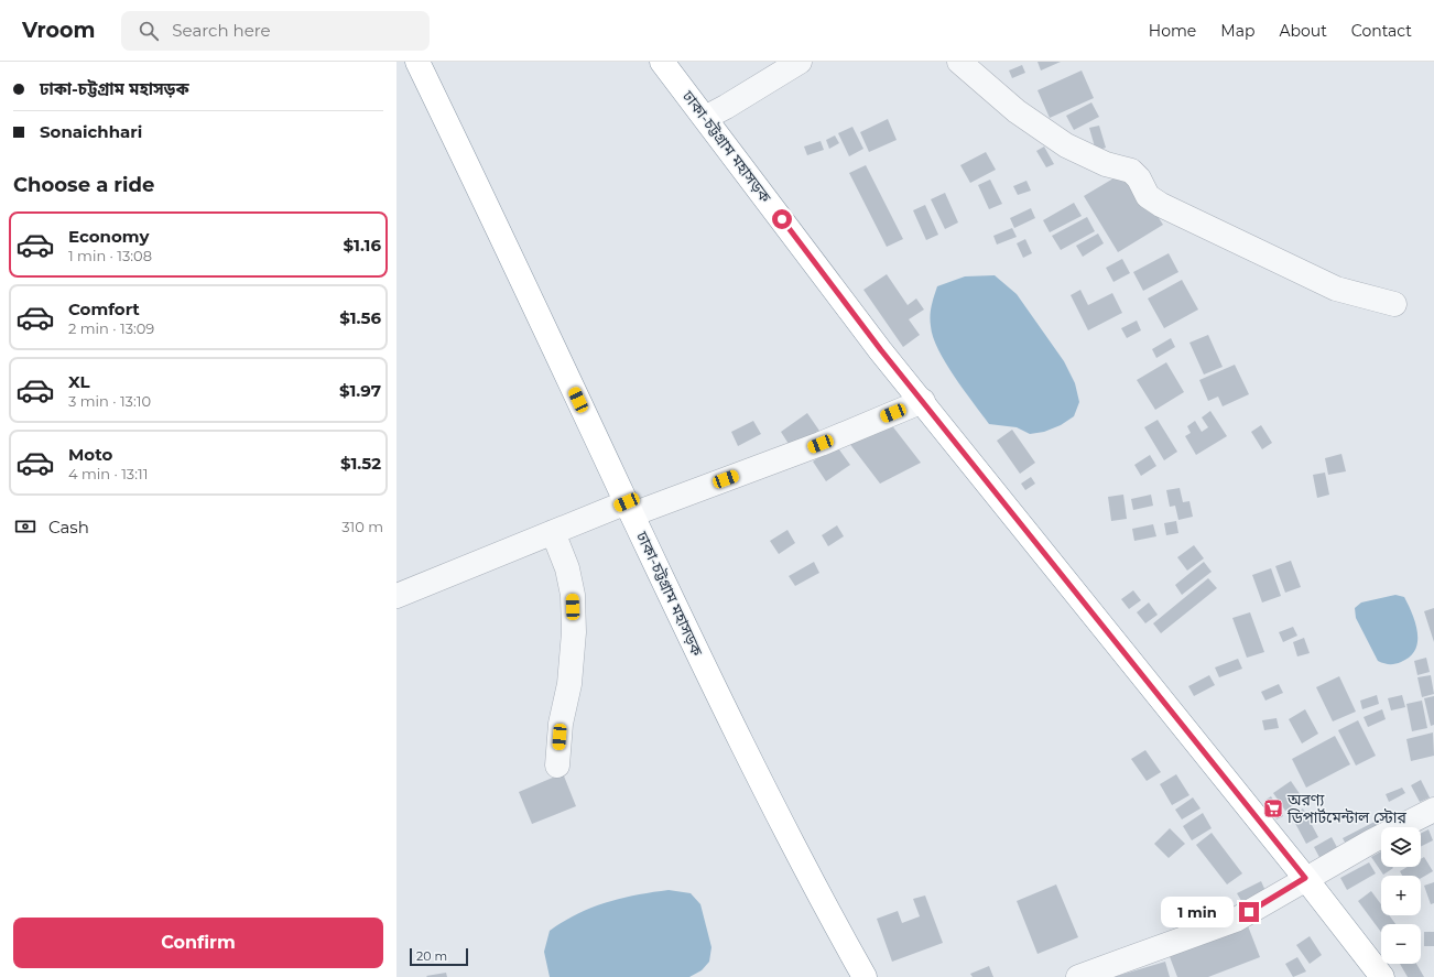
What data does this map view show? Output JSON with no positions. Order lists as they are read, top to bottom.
{
  "streets": {
    "highway": ["ঢাকা-চট্টগ্রাম মহাসড়ক"]
  },
  "places": {
    "supermarket": ["অরণ্য ডিপার্টমেন্টাল স্টোর"]
  },
  "scale_bar": "20 m",
  "page": {
    "header": "Vroom",
    "search": "Search here",
    "nav": [
      "Home",
      "Map",
      "About",
      "Contact"
    ],
    "banner": ["ঢাকা-চট্টগ্রাম মহাসড়ক", "Sonaichhari"],
    "heading": "Choose a ride",
    "list": [
      {
        "name": "Economy",
        "note": "1 min · 13:08",
        "value": "$1.16"
      },
      {
        "name": "Comfort",
        "note": "2 min · 13:09",
        "value": "$1.56"
      },
      {
        "name": "XL",
        "note": "3 min · 13:10",
        "value": "$1.97"
      },
      {
        "name": "Moto",
        "note": "4 min · 13:11",
        "value": "$1.52"
      }
    ],
    "pay": ["Cash", "310 m"],
    "map_buttons": ["+", "−"],
    "bubble": "1 min",
    "buttons": "Confirm",
    "scale": "20 m"
  }
}
